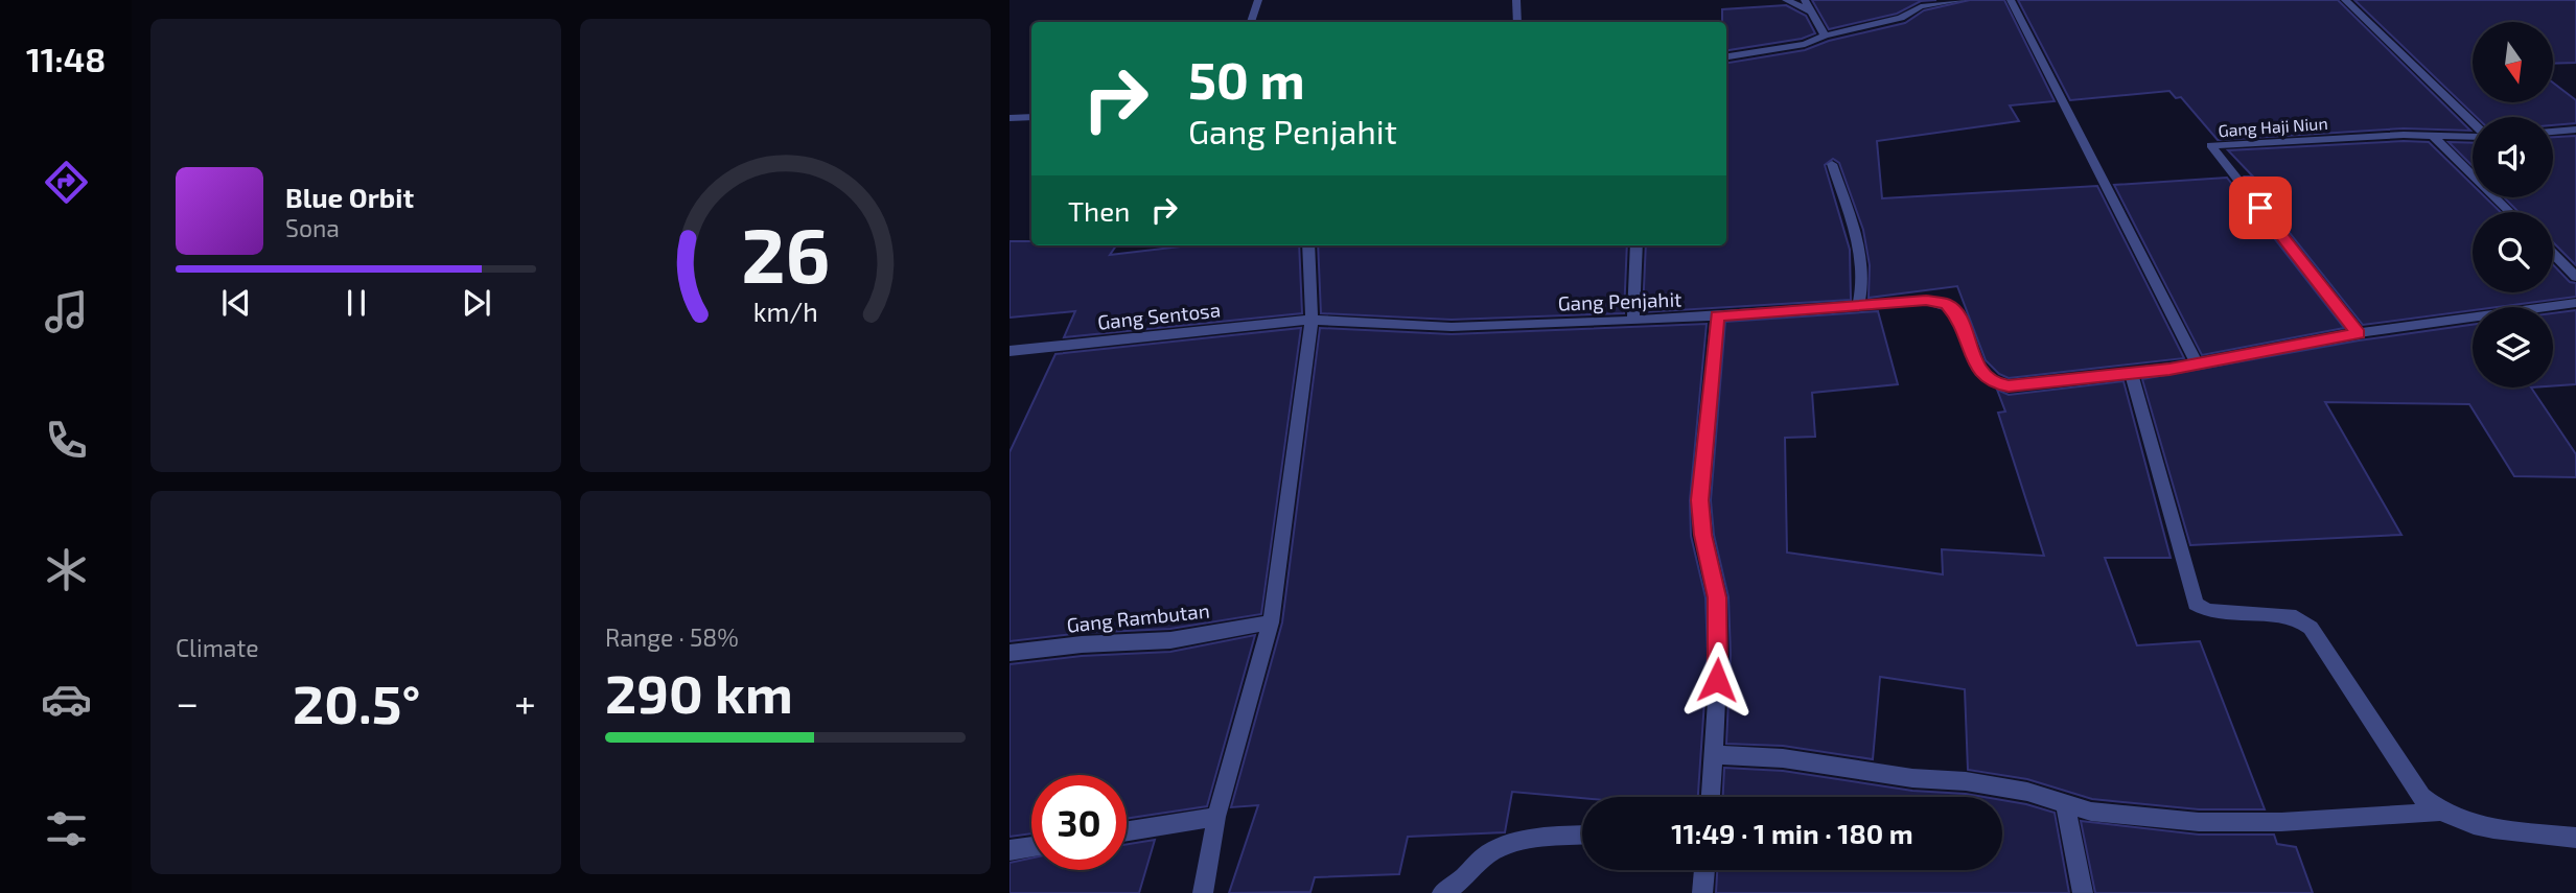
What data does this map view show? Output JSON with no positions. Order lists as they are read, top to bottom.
{
  "streets": {
    "street": [
      "Gang Haji Niun",
      "Gang Penjahit",
      "Gang Sentosa",
      "Gang Rambutan"
    ]
  },
  "crossings": [
    ["Gang Haji Niun", "Gang Penjahit"],
    ["Gang Penjahit", "Gang Sentosa"]
  ],
  "north": "bottom",
  "page": {
    "tabs": "11:48",
    "turn": ["50 m", "Gang Penjahit"],
    "song": ["Blue Orbit", "Sona"],
    "then": "Then",
    "tile": [
      "Climate",
      ["Range · 58%", "290 km"]
    ],
    "heat": ["−", "20.5°", "+"],
    "limit": "30",
    "trip": "11:49 · 1 min · 180 m",
    "gauge": ["26", "km/h"]
  }
}
